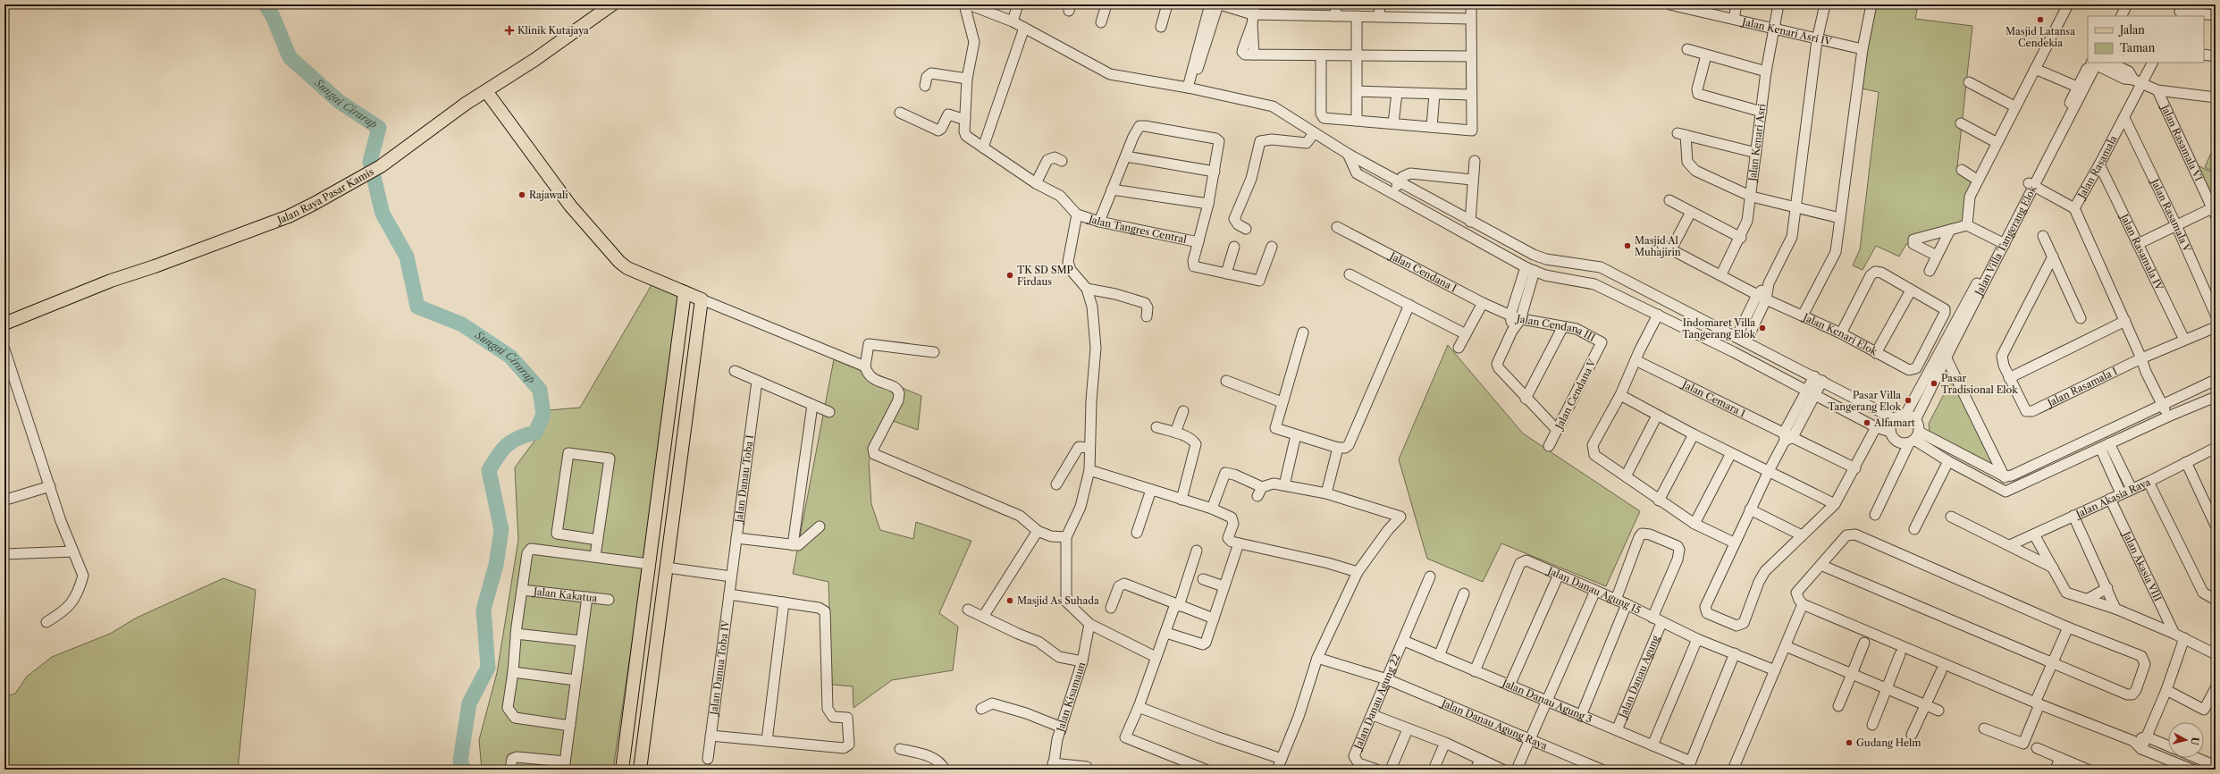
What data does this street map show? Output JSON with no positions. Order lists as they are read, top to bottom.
{
  "streets": {
    "main road": ["Jalan Raya Pasar Kamis"],
    "street": [
      "Jalan Kenari Asri IV",
      "Jalan Kenari Asri",
      "Jalan Rasamala VI",
      "Jalan Rasamala",
      "Jalan Rasamala V",
      "Jalan Tangres Central",
      "Jalan Villa Tangerang Elok",
      "Jalan Rasamala IV",
      "Jalan Cendana I",
      "Jalan Cendana III",
      "Jalan Kenari Elok",
      "Jalan Rasamala I",
      "Jalan Cendana V",
      "Jalan Cemara 1",
      "Jalan Danau Toba I",
      "Jalan Akasia Raya",
      "Jalan Akasia VIII",
      "Jalan Danau Agung 15",
      "Jalan Kakatua",
      "Jalan Danua Toba IV",
      "Jalan Danau Agung",
      "Jalan Kisamaun",
      "Jalan Danau Agung 22",
      "Jalan Danau Agung 3",
      "Jalan Danau Agung Raya"
    ]
  },
  "crossings": [
    ["Jalan Kenari Asri IV", "Jalan Kenari Asri"],
    ["Jalan Kenari Asri", "Jalan Kenari Elok"],
    ["Jalan Rasamala", "Jalan Rasamala V"],
    ["Jalan Rasamala", "Jalan Villa Tangerang Elok"],
    ["Jalan Rasamala", "Jalan Rasamala IV"],
    ["Jalan Rasamala IV", "Jalan Rasamala I"],
    ["Jalan Cendana I", "Jalan Cendana III"],
    ["Jalan Cendana III", "Jalan Cendana V"],
    ["Jalan Danau Toba I", "Jalan Danua Toba IV"],
    ["Jalan Akasia Raya", "Jalan Akasia VIII"],
    ["Jalan Danau Agung 15", "Jalan Danau Agung"],
    ["Jalan Danau Agung 15", "Jalan Danau Agung 3"],
    ["Jalan Danau Agung", "Jalan Danau Agung 3"],
    ["Jalan Danau Agung 22", "Jalan Danau Agung 3"],
    ["Jalan Danau Agung 22", "Jalan Danau Agung Raya"]
  ],
  "water": ["Sungai Cirarap"],
  "places": {
    "other": [
      "Masjid Latansa Cendekia",
      "Rajawali",
      "Masjid Al Muhajirin",
      "TK SD SMP Firdaus",
      "Indomaret Villa Tangerang Elok",
      "Pasar Tradisional Elok",
      "Pasar Villa Tangerang Elok",
      "Alfamart",
      "Masjid As Suhada",
      "Gudang Helm"
    ],
    "health": ["Klinik Kutajaya"]
  },
  "legend": ["Jalan", "Taman"],
  "north": "right"
}
